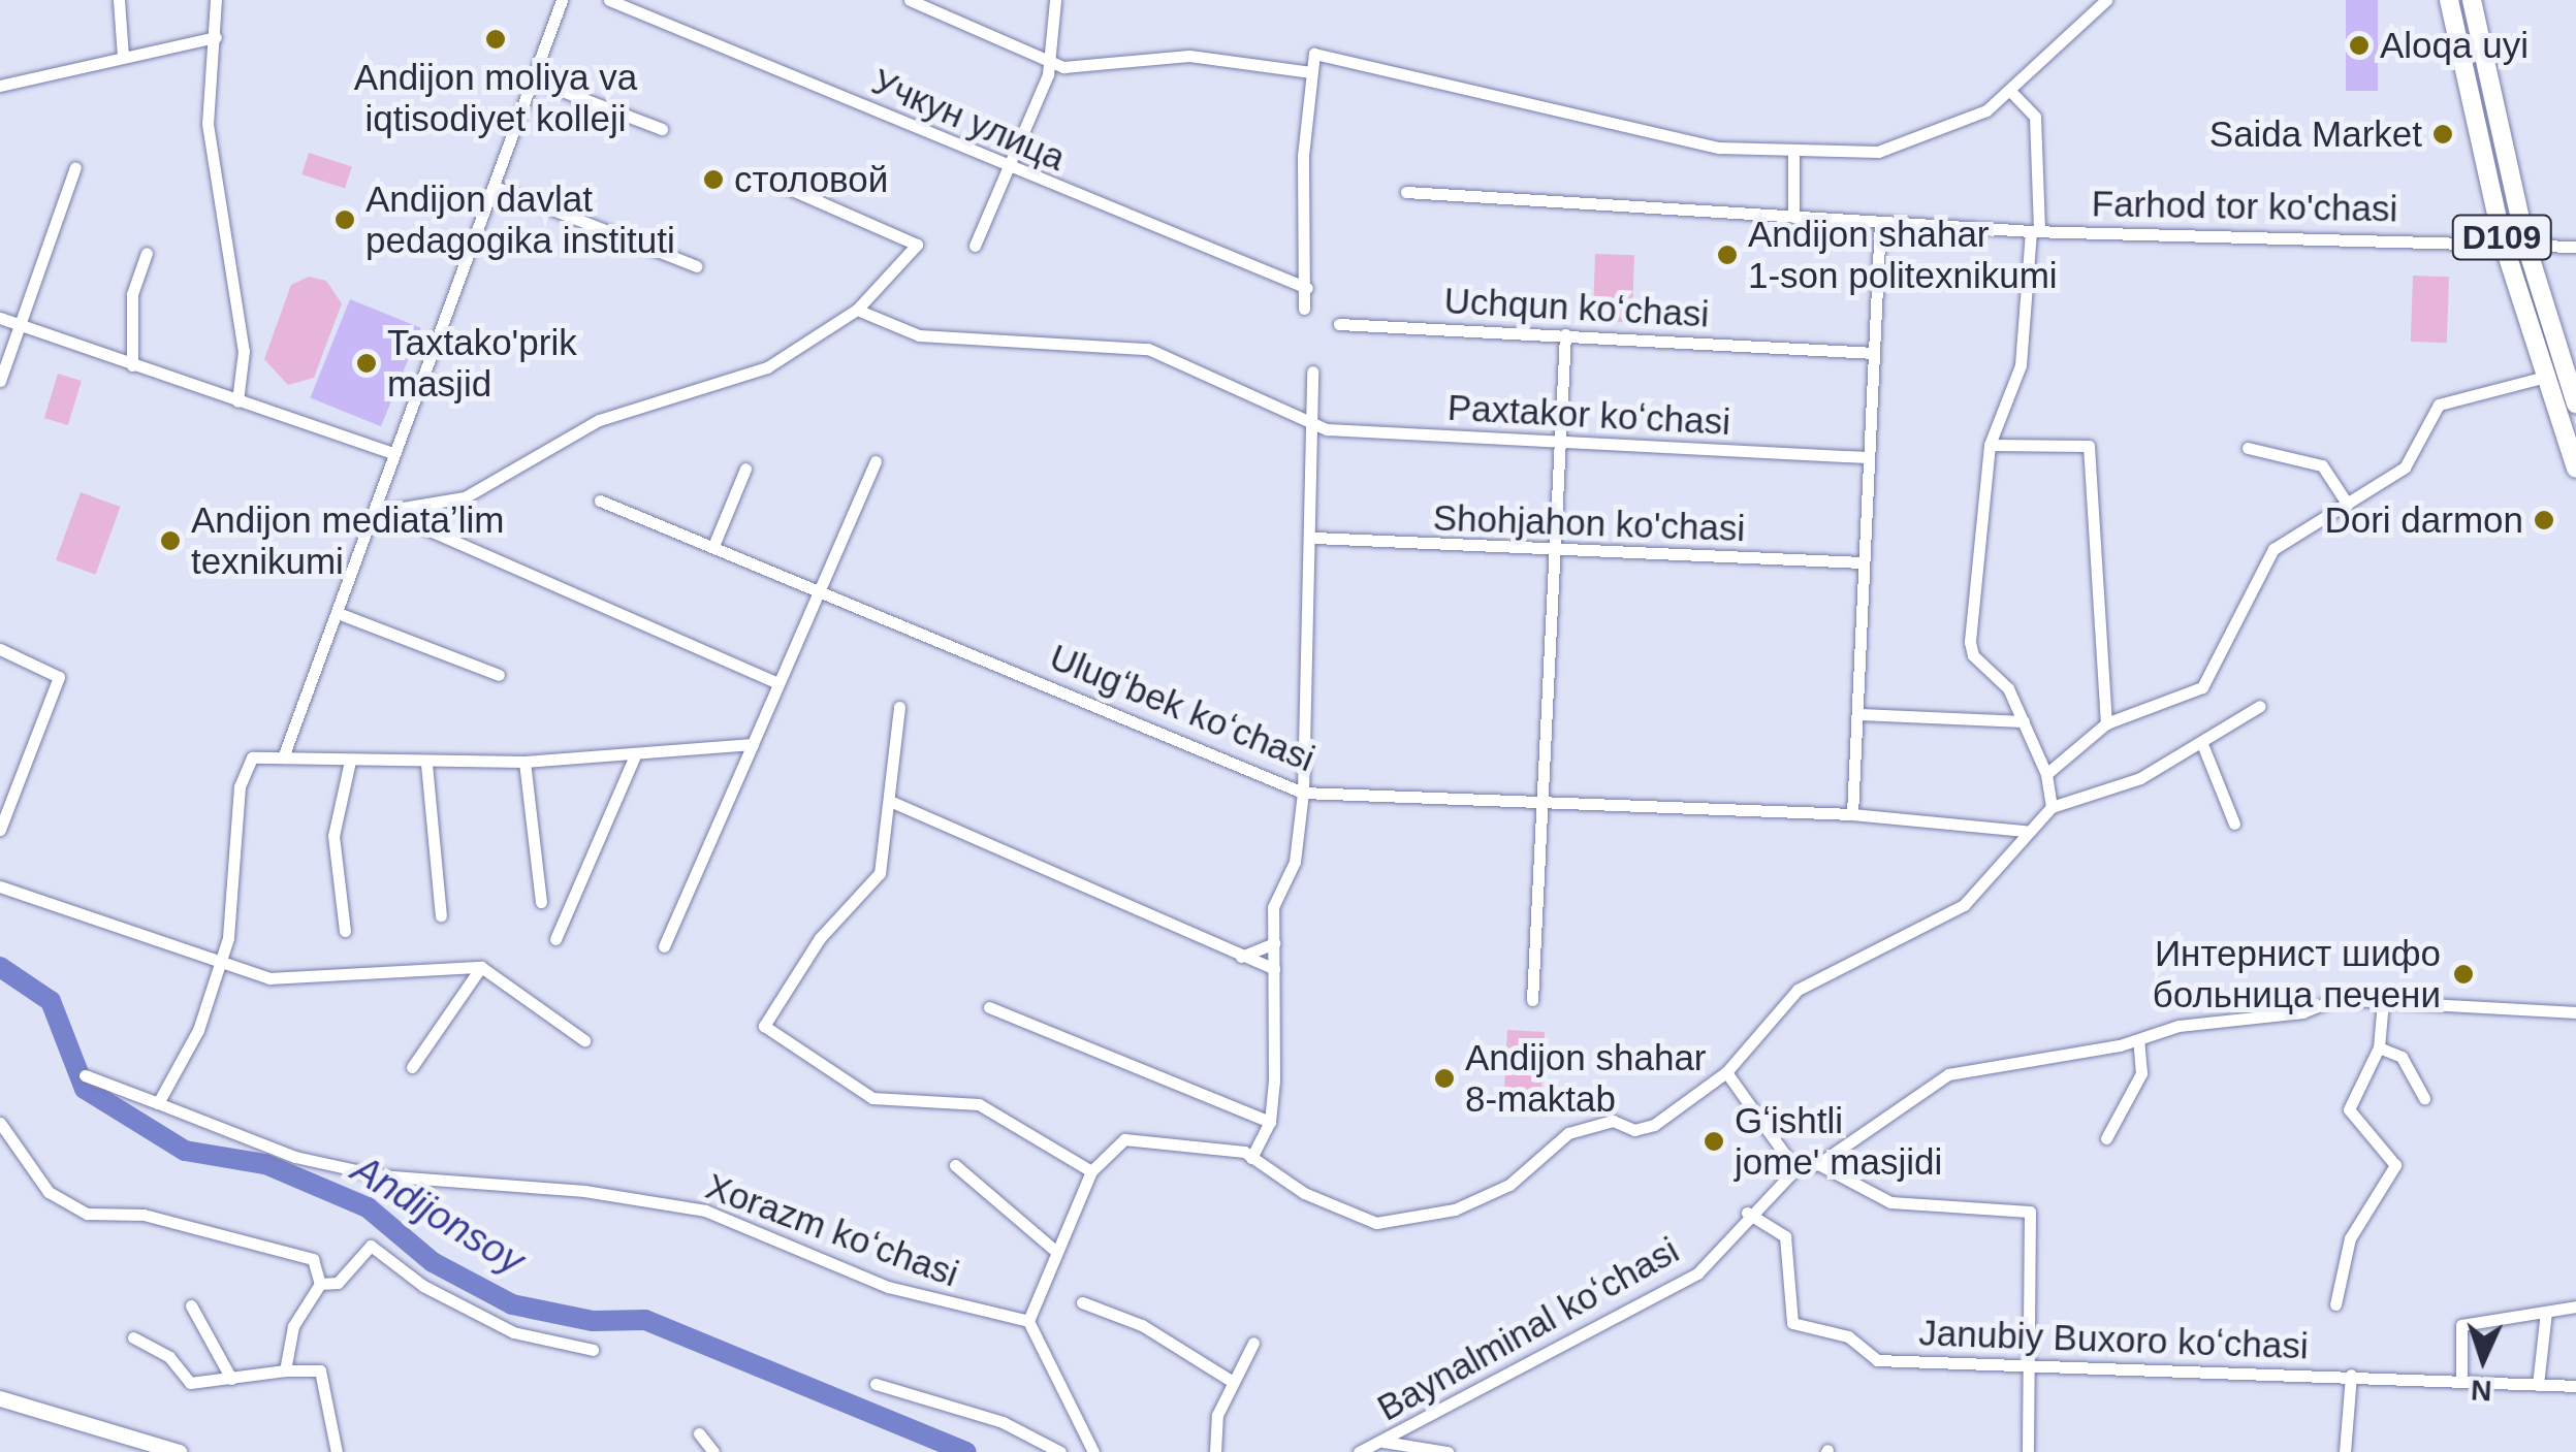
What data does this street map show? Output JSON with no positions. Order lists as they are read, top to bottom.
{
  "streets": {
    "main road": ["D109"],
    "street": [
      "Учкун улица",
      "Farhod tor ko'chasi",
      "Uchqun koʻchasi",
      "Paxtakor koʻchasi",
      "Shohjahon ko'chasi",
      "Ulugʻbek koʻchasi",
      "Xorazm koʻchasi",
      "Baynalminal koʻchasi",
      "Janubiy Buxoro koʻchasi"
    ]
  },
  "crossings": [
    ["Farhod tor ko'chasi", "D109"],
    ["Baynalminal koʻchasi", "Janubiy Buxoro koʻchasi"]
  ],
  "water": ["Andijonsoy"],
  "places": [
    "Andijon moliya va iqtisodiyet kolleji",
    "Aloqa uyi",
    "Saida Market",
    "столовой",
    "Andijon davlat pedagogika instituti",
    "Andijon shahar 1-son politexnikumi",
    "Taxtako'prik masjid",
    "Dori darmon",
    "Andijon mediataʼlim texnikumi",
    "Интернист шифо больница печени",
    "Andijon shahar 8-maktab",
    "Gʻishtli jome' masjidi"
  ],
  "north": "bottom"
}
